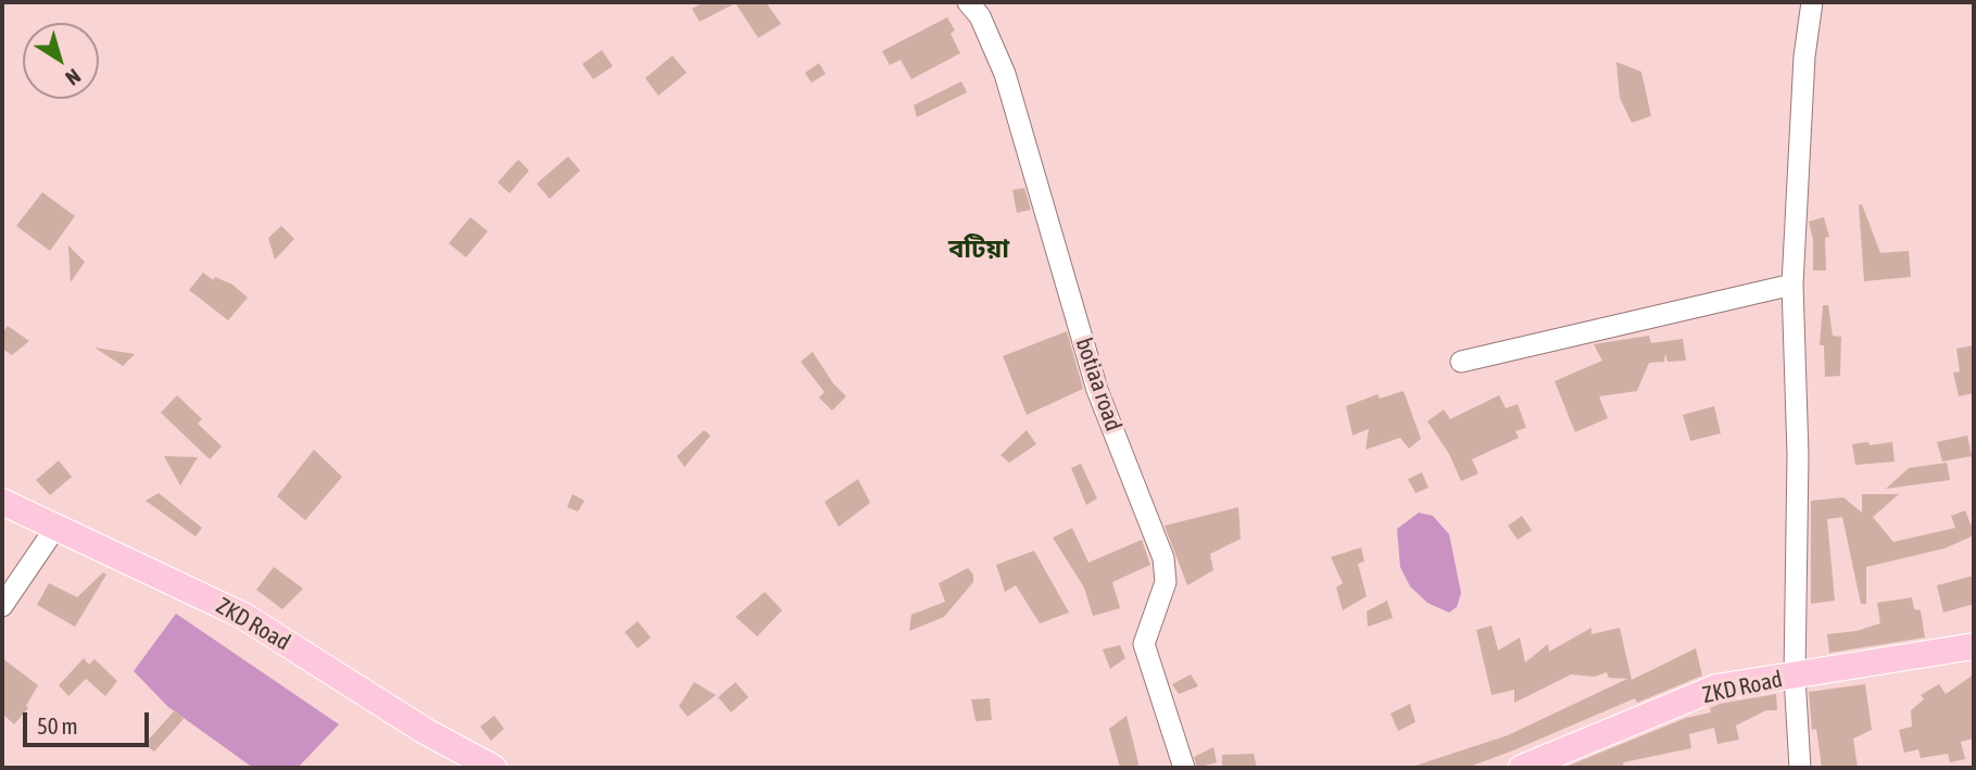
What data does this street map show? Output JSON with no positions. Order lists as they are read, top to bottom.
{
  "streets": {
    "main road": ["ZKD Road"],
    "street": ["botiaa road"]
  },
  "districts": ["বটিয়া"],
  "scale_bar": "50 m",
  "north": "bottom right"
}
